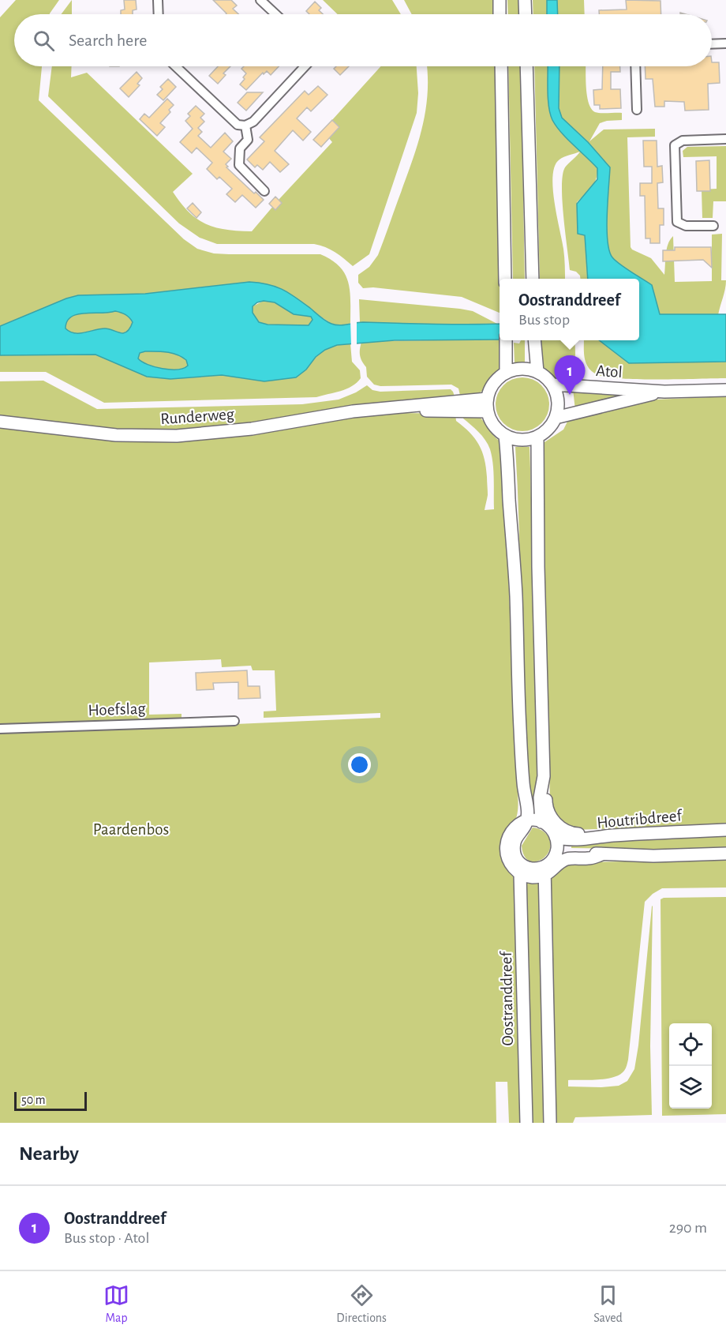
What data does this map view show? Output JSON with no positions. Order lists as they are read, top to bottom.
{
  "streets": {
    "main road": [
      "Atol",
      "Runderweg",
      "Houtribdreef",
      "Oostranddreef"
    ],
    "street": ["Hoefslag"]
  },
  "crossings": [
    ["Atol", "Runderweg"]
  ],
  "parks": ["Paardenbos"],
  "scale_bar": "50 m",
  "page": {
    "search": "Search here",
    "popup": ["Oostranddreef", "Bus stop"],
    "pins": "1",
    "scale": "50 m",
    "heading": "Nearby",
    "list": [
      {
        "mark": "1",
        "name": "Oostranddreef",
        "note": "Bus stop · Atol",
        "value": "290 m"
      }
    ],
    "nav": ["Map", "Directions", "Saved"]
  }
}
